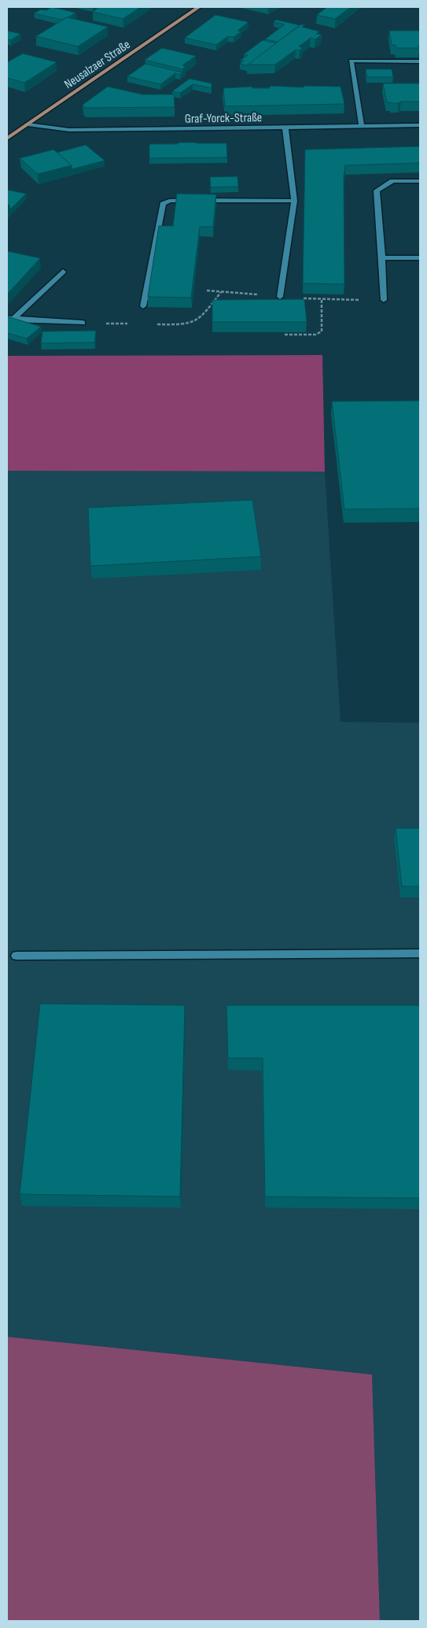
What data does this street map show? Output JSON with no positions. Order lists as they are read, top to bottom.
{
  "streets": {
    "main road": ["Neusalzaer Straße"],
    "street": ["Graf-Yorck-Straße"]
  },
  "crossings": [
    ["Neusalzaer Straße", "Graf-Yorck-Straße"]
  ]
}
